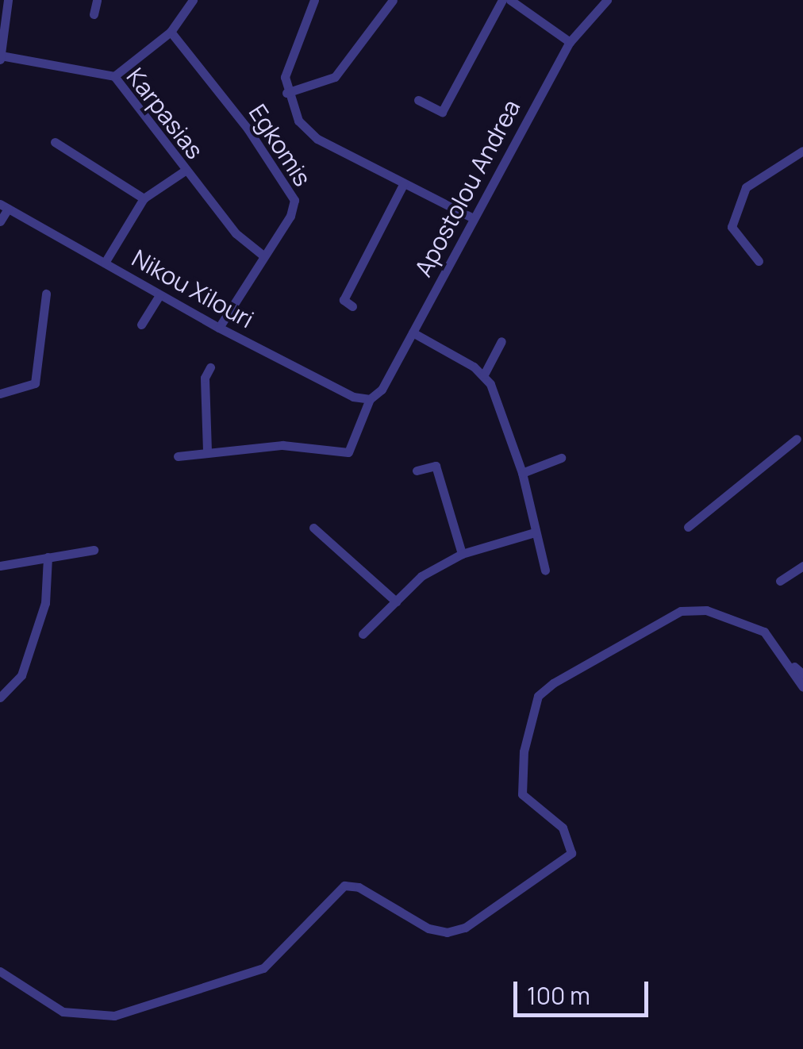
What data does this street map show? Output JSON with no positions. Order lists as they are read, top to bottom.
{
  "streets": {
    "street": [
      "Karpasias",
      "Egkomis",
      "Apostolou Andrea",
      "Nikou Xilouri"
    ]
  },
  "crossings": [
    ["Karpasias", "Egkomis"],
    ["Egkomis", "Nikou Xilouri"],
    ["Apostolou Andrea", "Nikou Xilouri"]
  ],
  "scale_bar": "100 m"
}
